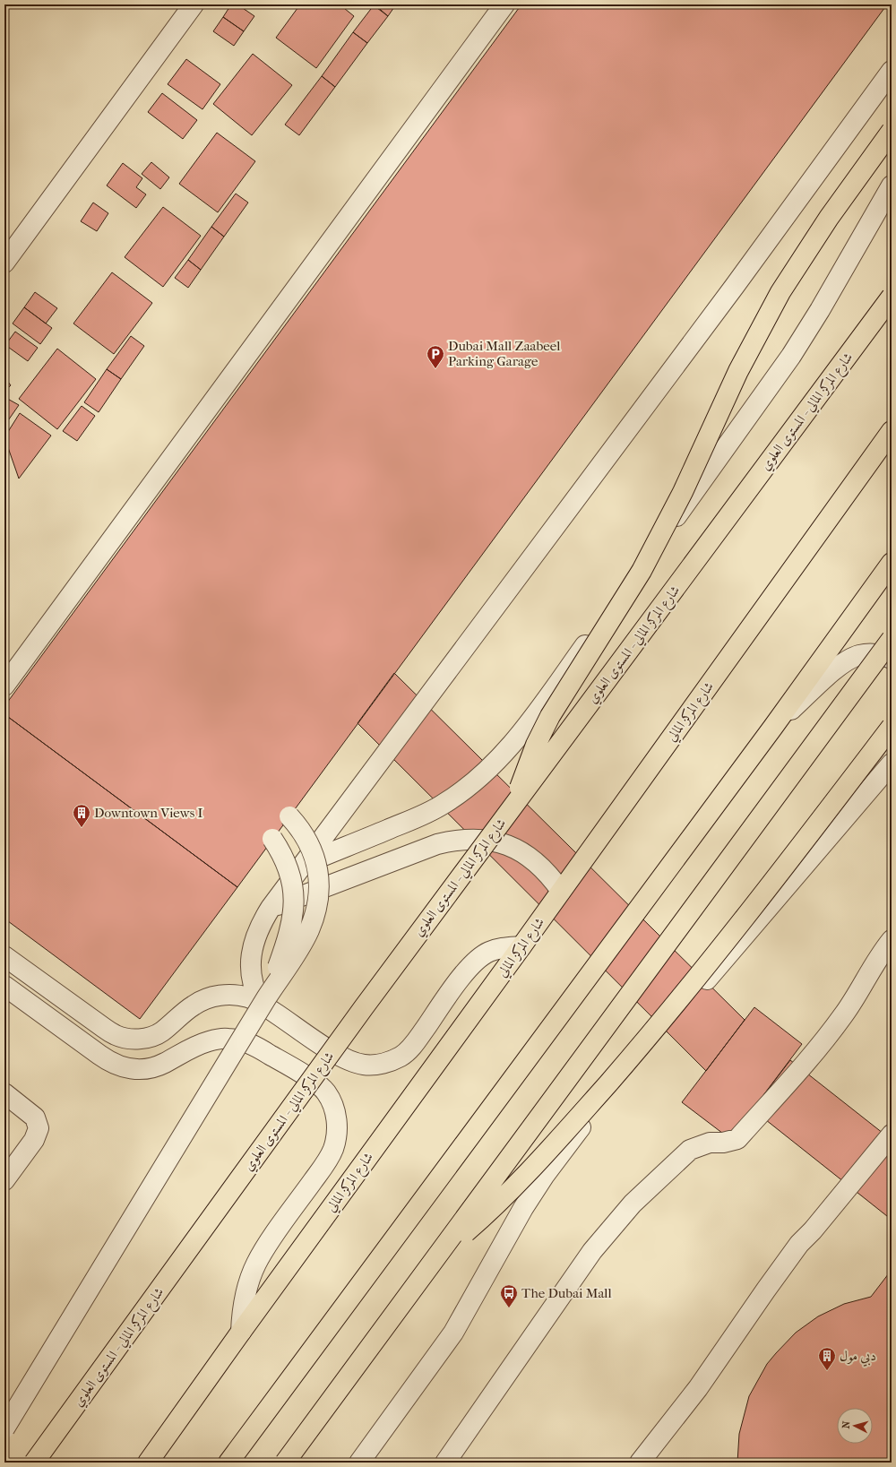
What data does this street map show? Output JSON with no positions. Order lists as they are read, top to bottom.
{
  "streets": {
    "main road": ["شارع المركز المالي - المستوى العلوي", "شارع المركز المالي"]
  },
  "places": {
    "parking": ["Dubai Mall Zaabeel Parking Garage"],
    "building": ["Downtown Views I", "دبي مول"],
    "bus stop": ["The Dubai Mall"]
  },
  "north": "left"
}
